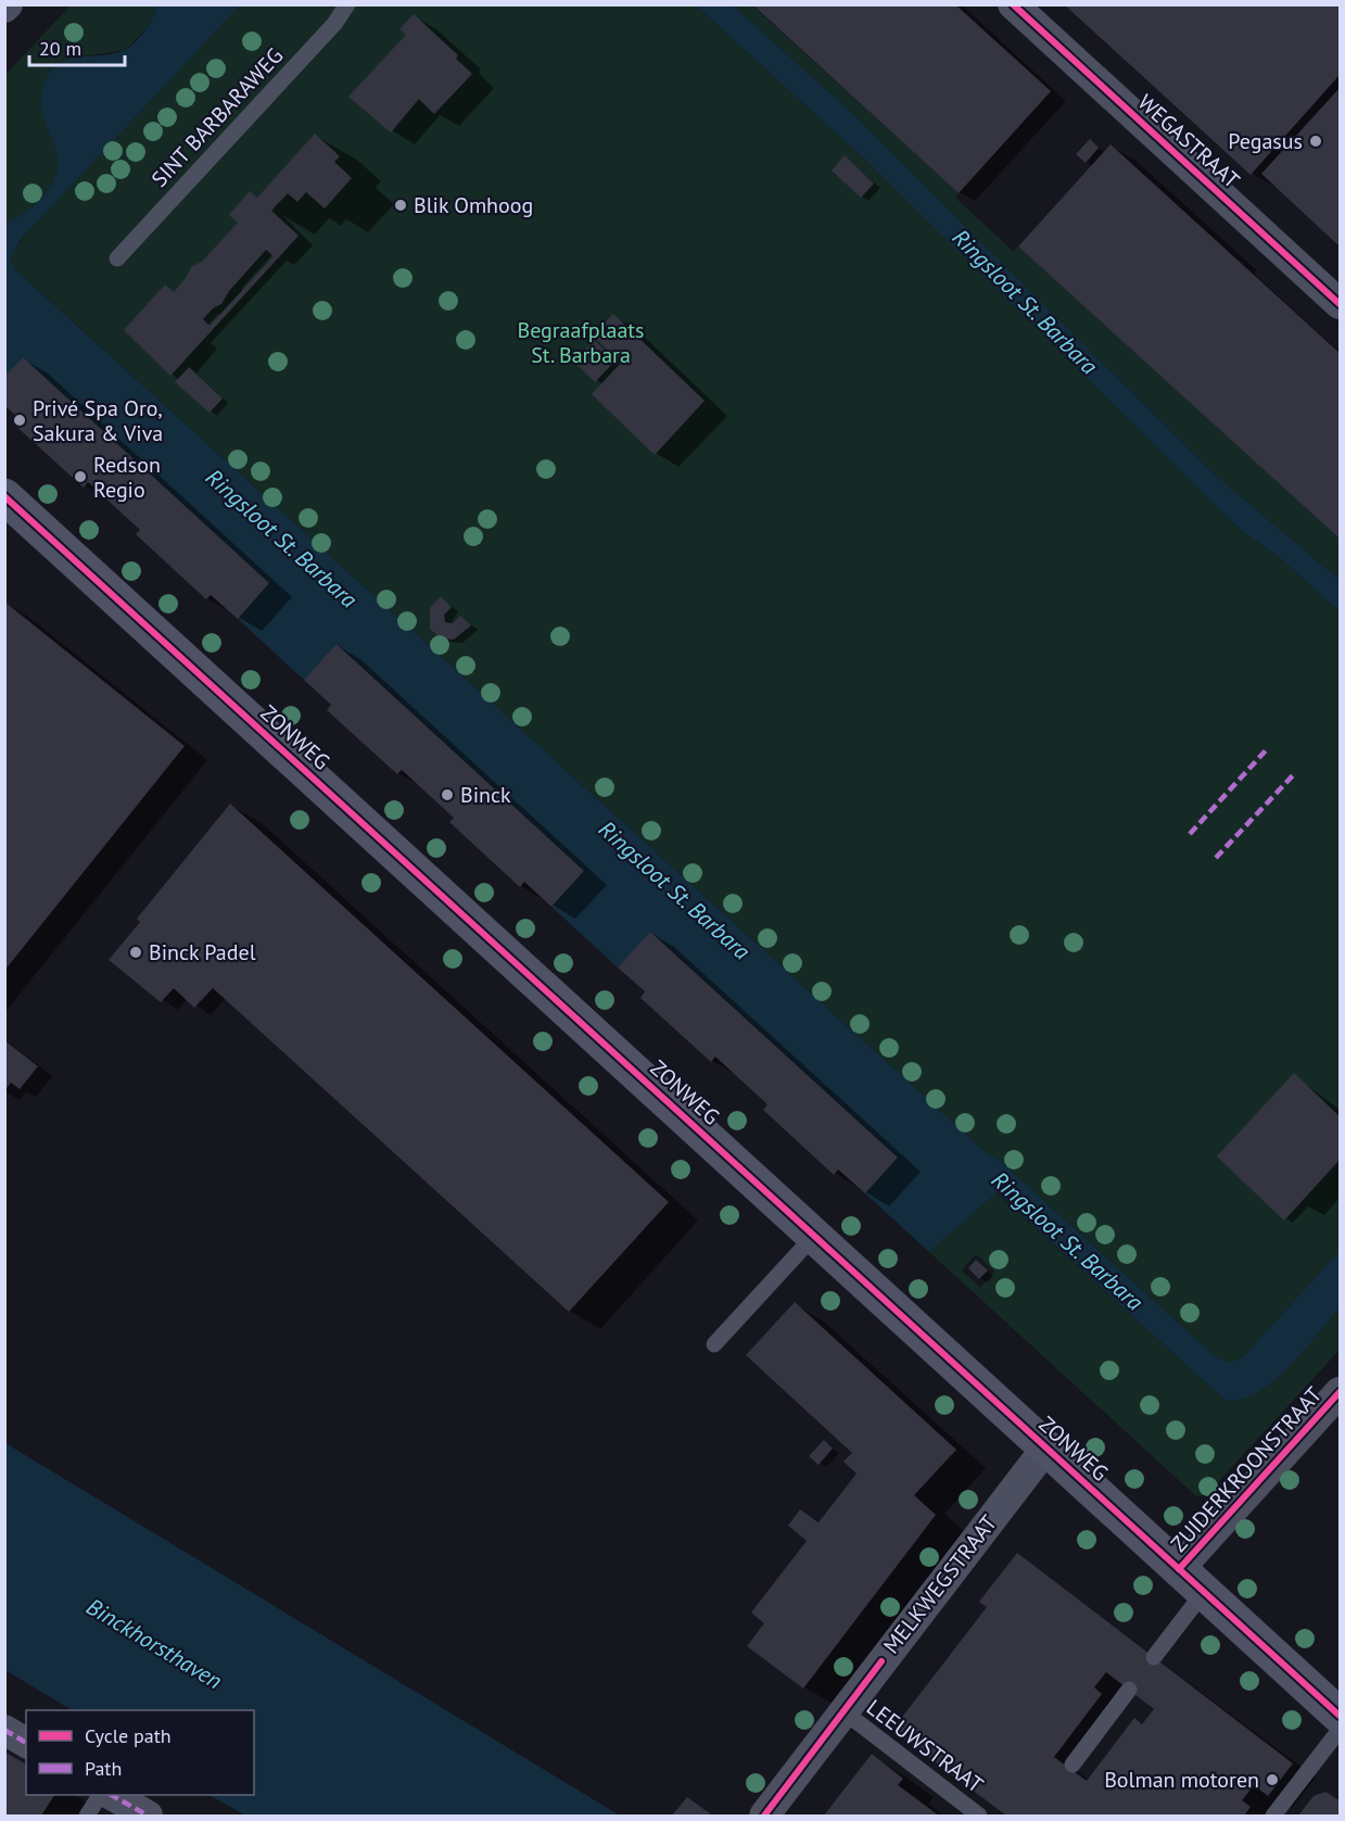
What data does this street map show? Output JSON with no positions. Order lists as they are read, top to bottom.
{
  "streets": {
    "street": [
      "WEGASTRAAT",
      "ZONWEG",
      "ZUIDERKROONSTRAAT",
      "MELKWEGSTRAAT"
    ],
    "lane": ["SINT BARBARAWEG", "LEEUWSTRAAT"]
  },
  "crossings": [
    ["ZONWEG", "ZUIDERKROONSTRAAT"],
    ["ZONWEG", "MELKWEGSTRAAT"],
    ["MELKWEGSTRAAT", "LEEUWSTRAAT"]
  ],
  "water": ["Ringsloot St. Barbara", "Binckhorsthaven"],
  "parks": ["Begraafplaats St. Barbara"],
  "places": [
    "Pegasus",
    "Blik Omhoog",
    "Privé Spa Oro, Sakura & Viva",
    "Redson Regio",
    "Binck",
    "Binck Padel",
    "Bolman motoren"
  ],
  "legend": ["Cycle path", "Path"],
  "scale_bar": "20 m"
}
